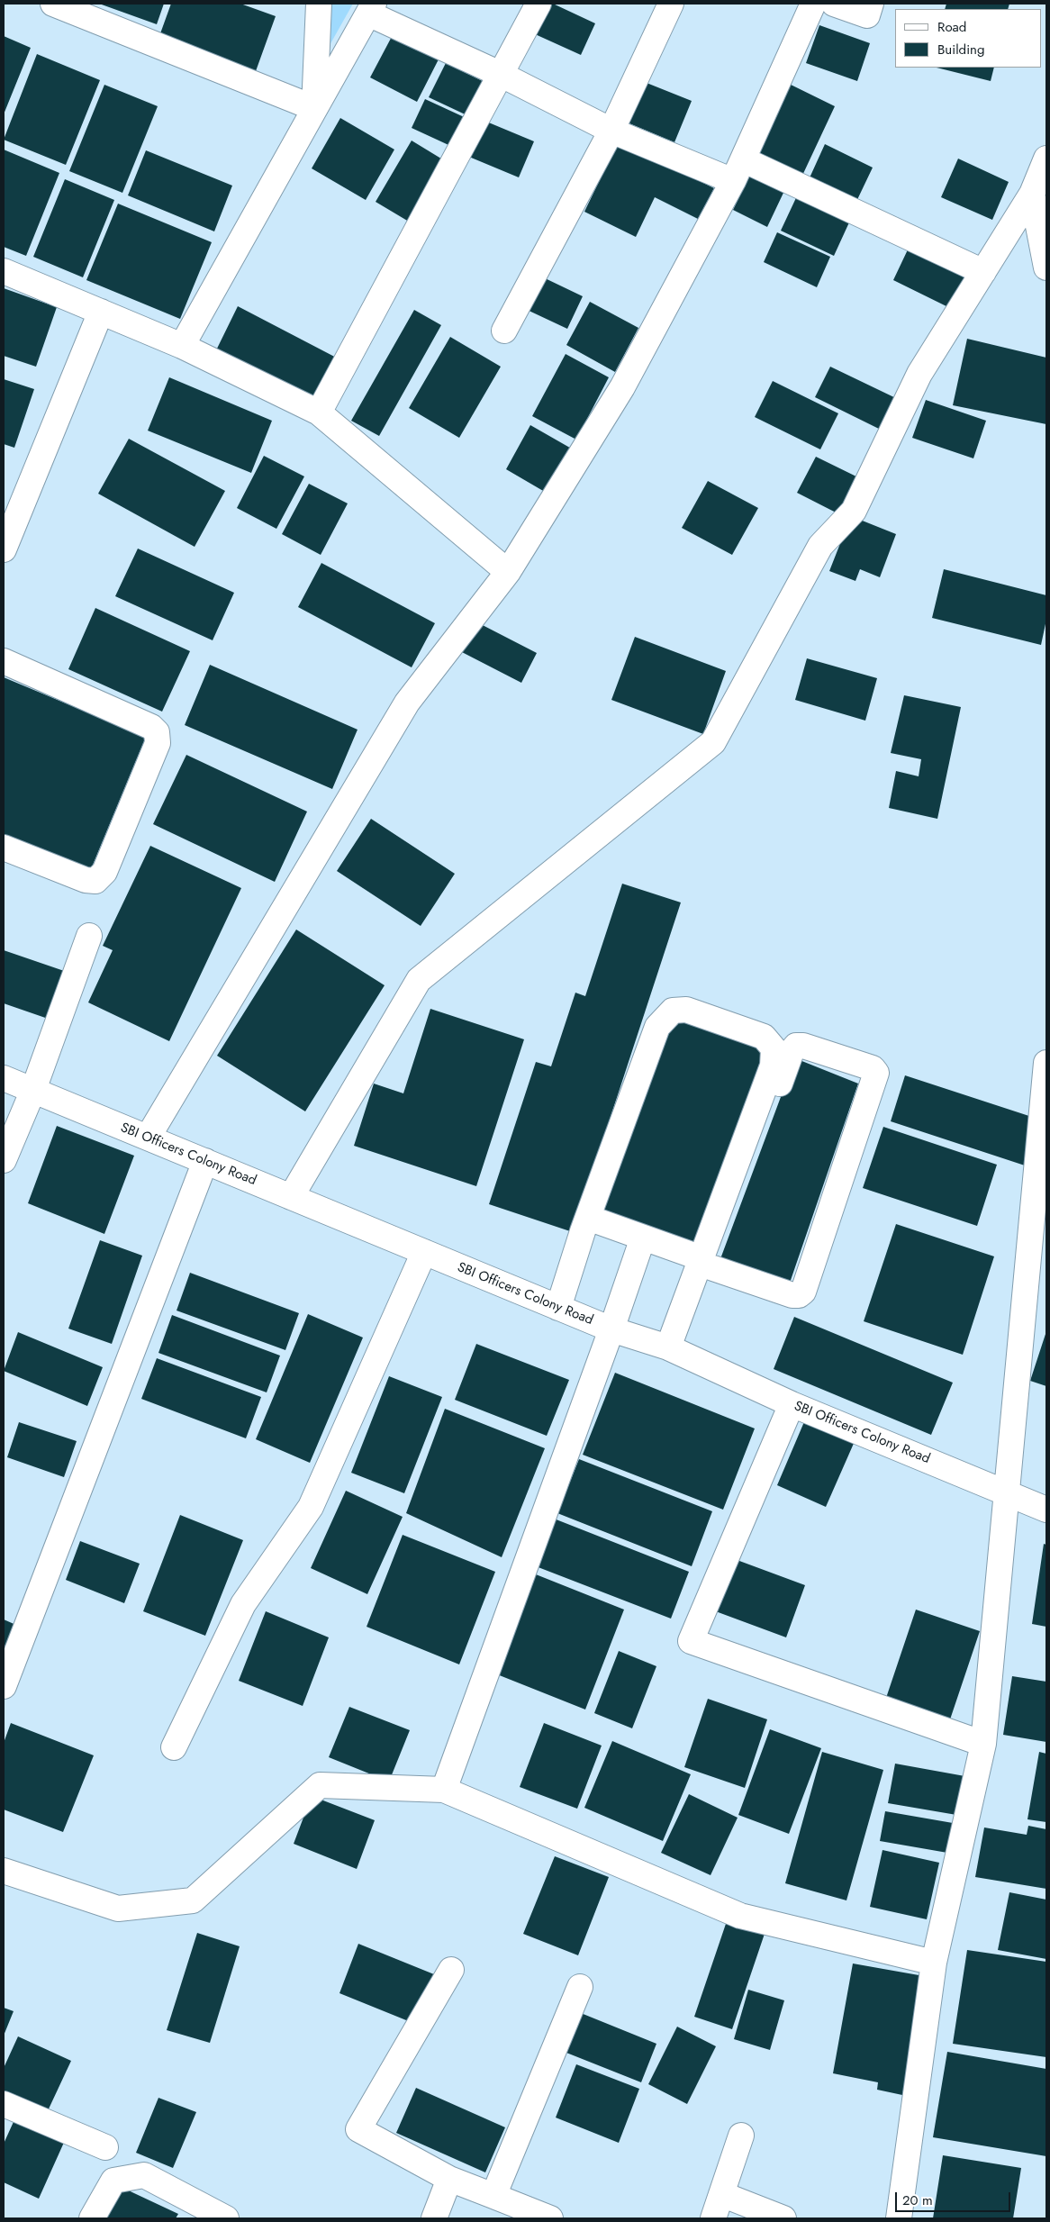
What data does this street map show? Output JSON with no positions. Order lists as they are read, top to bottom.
{
  "streets": {
    "street": ["SBI Officers Colony Road"]
  },
  "legend": ["Road", "Building"],
  "scale_bar": "20 m"
}
